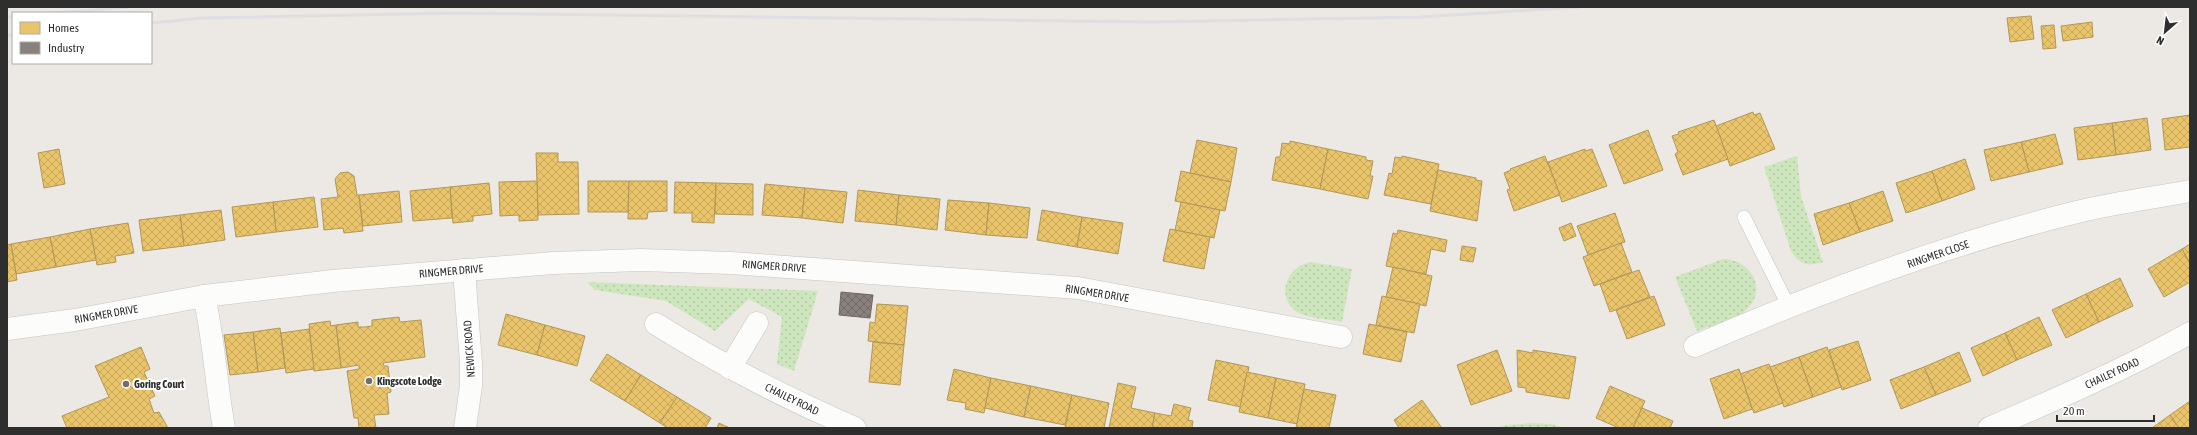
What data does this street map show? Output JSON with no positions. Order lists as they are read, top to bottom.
{
  "streets": {
    "street": [
      "RINGMER CLOSE",
      "RINGMER DRIVE",
      "NEWICK ROAD",
      "CHAILEY ROAD"
    ]
  },
  "crossings": [
    ["RINGMER DRIVE", "NEWICK ROAD"]
  ],
  "places": ["Kingscote Lodge", "Goring Court"],
  "legend": ["Homes", "Industry"],
  "scale_bar": "20 m",
  "north": "bottom left"
}
